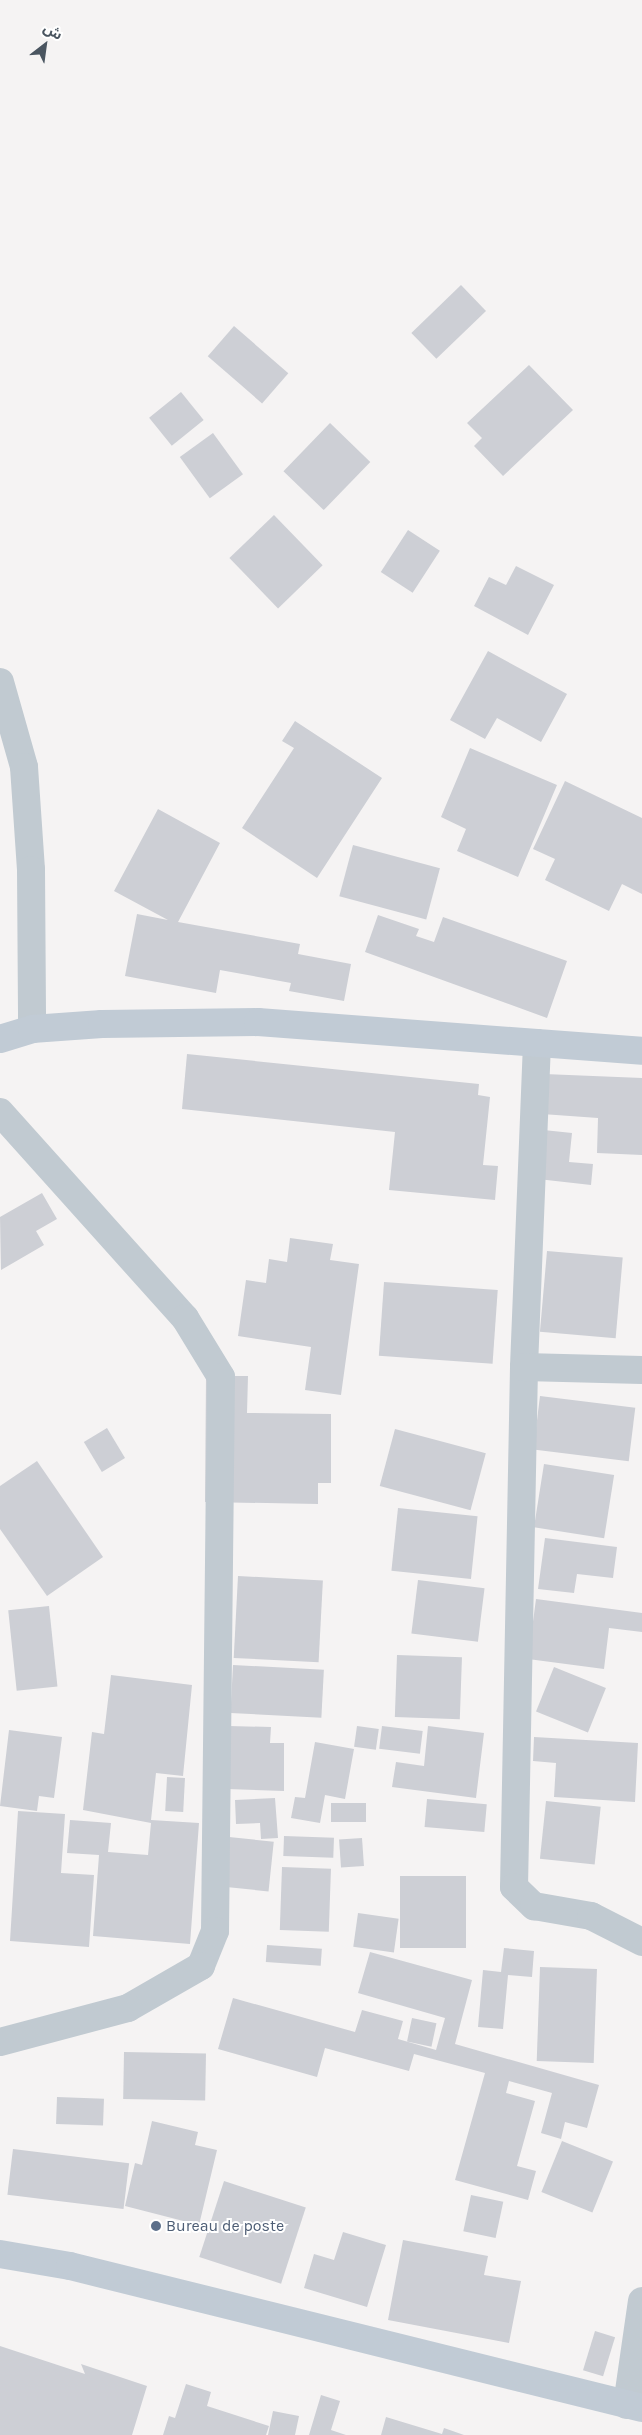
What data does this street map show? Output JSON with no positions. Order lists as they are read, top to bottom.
{
  "places": ["Bureau de poste"],
  "north": "top right"
}
